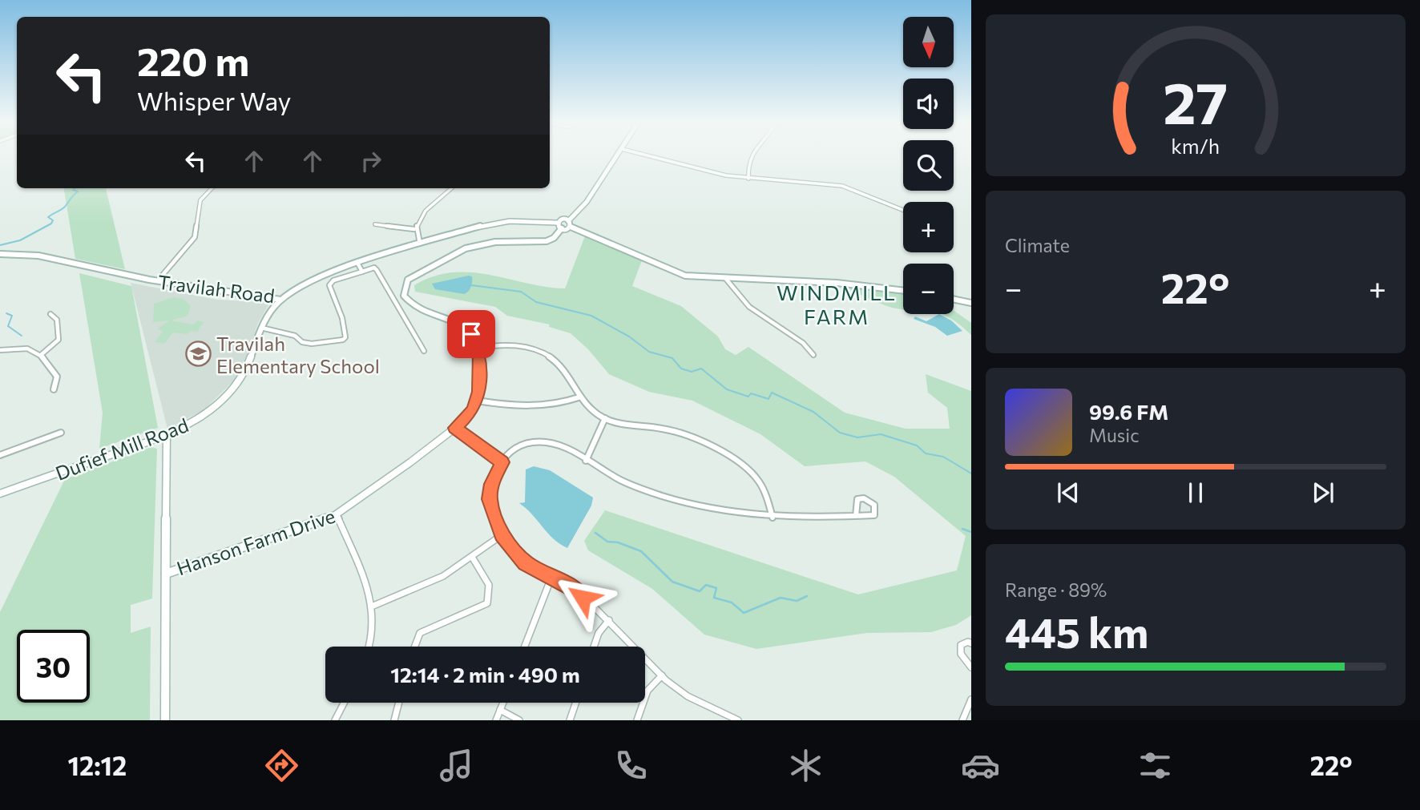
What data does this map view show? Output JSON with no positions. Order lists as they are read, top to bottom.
{
  "streets": {
    "main road": ["Travilah Road", "Dufief Mill Road", "Hanson Farm Drive"]
  },
  "crossings": [
    ["Travilah Road", "Dufief Mill Road"]
  ],
  "districts": ["WINDMILL FARM"],
  "places": {
    "school or university": ["Travilah Elementary School"]
  },
  "north": "bottom",
  "page": {
    "map_buttons": ["+", "−"],
    "turn": ["220 m", "Whisper Way"],
    "tile": [
      "Climate",
      ["Range · 89%", "445 km"]
    ],
    "heat": ["−", "22°", "+"],
    "song": ["99.6 FM", "Music"],
    "limit": "30",
    "trip": "12:14 · 2 min · 490 m",
    "tabs": ["12:12", "22°"],
    "gauge": ["27", "km/h"]
  }
}
